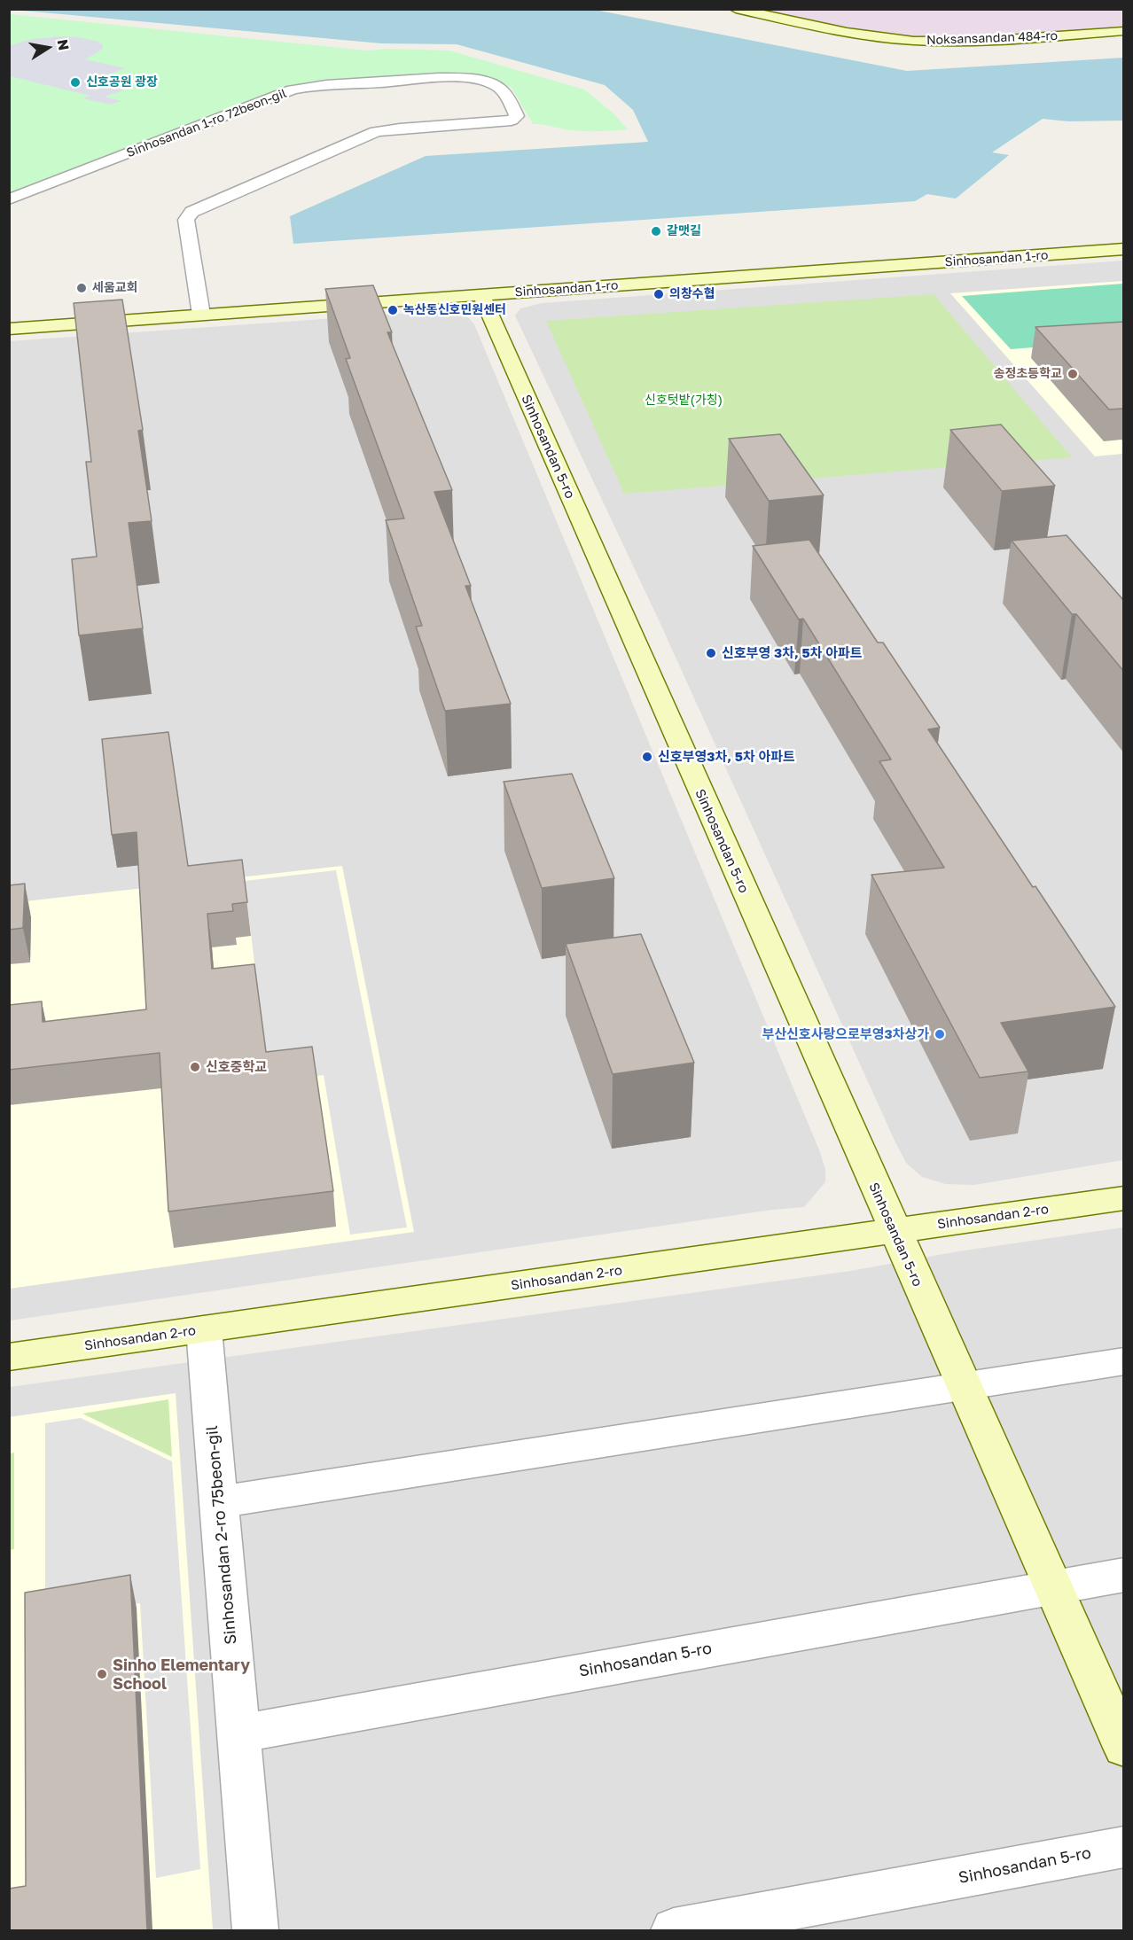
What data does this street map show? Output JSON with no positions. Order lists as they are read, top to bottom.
{
  "streets": {
    "main road": [
      "Noksansandan 484-ro",
      "Sinhosandan 1-ro",
      "Sinhosandan 5-ro",
      "Sinhosandan 2-ro"
    ],
    "street": ["Sinhosandan 1-ro 72beon-gil", "Sinhosandan 2-ro 75beon-gil"]
  },
  "crossings": [
    ["Sinhosandan 1-ro 72beon-gil", "Sinhosandan 1-ro"],
    ["Sinhosandan 1-ro", "Sinhosandan 5-ro"],
    ["Sinhosandan 5-ro", "Sinhosandan 2-ro"],
    ["Sinhosandan 5-ro", "Sinhosandan 2-ro 75beon-gil"],
    ["Sinhosandan 2-ro", "Sinhosandan 2-ro 75beon-gil"]
  ],
  "parks": ["신호텃밭(가칭)"],
  "places": [
    "신호공원 광장",
    "갈맷길",
    "세움교회",
    "의창수협",
    "녹산동신호민원센터",
    "송정초등학교",
    "신호부영 3차, 5차 아파트",
    "신호부영3차, 5차 아파트",
    "부산신호사랑으로부영3차상가",
    "신호중학교",
    "Sinho Elementary School"
  ],
  "north": "right"
}
